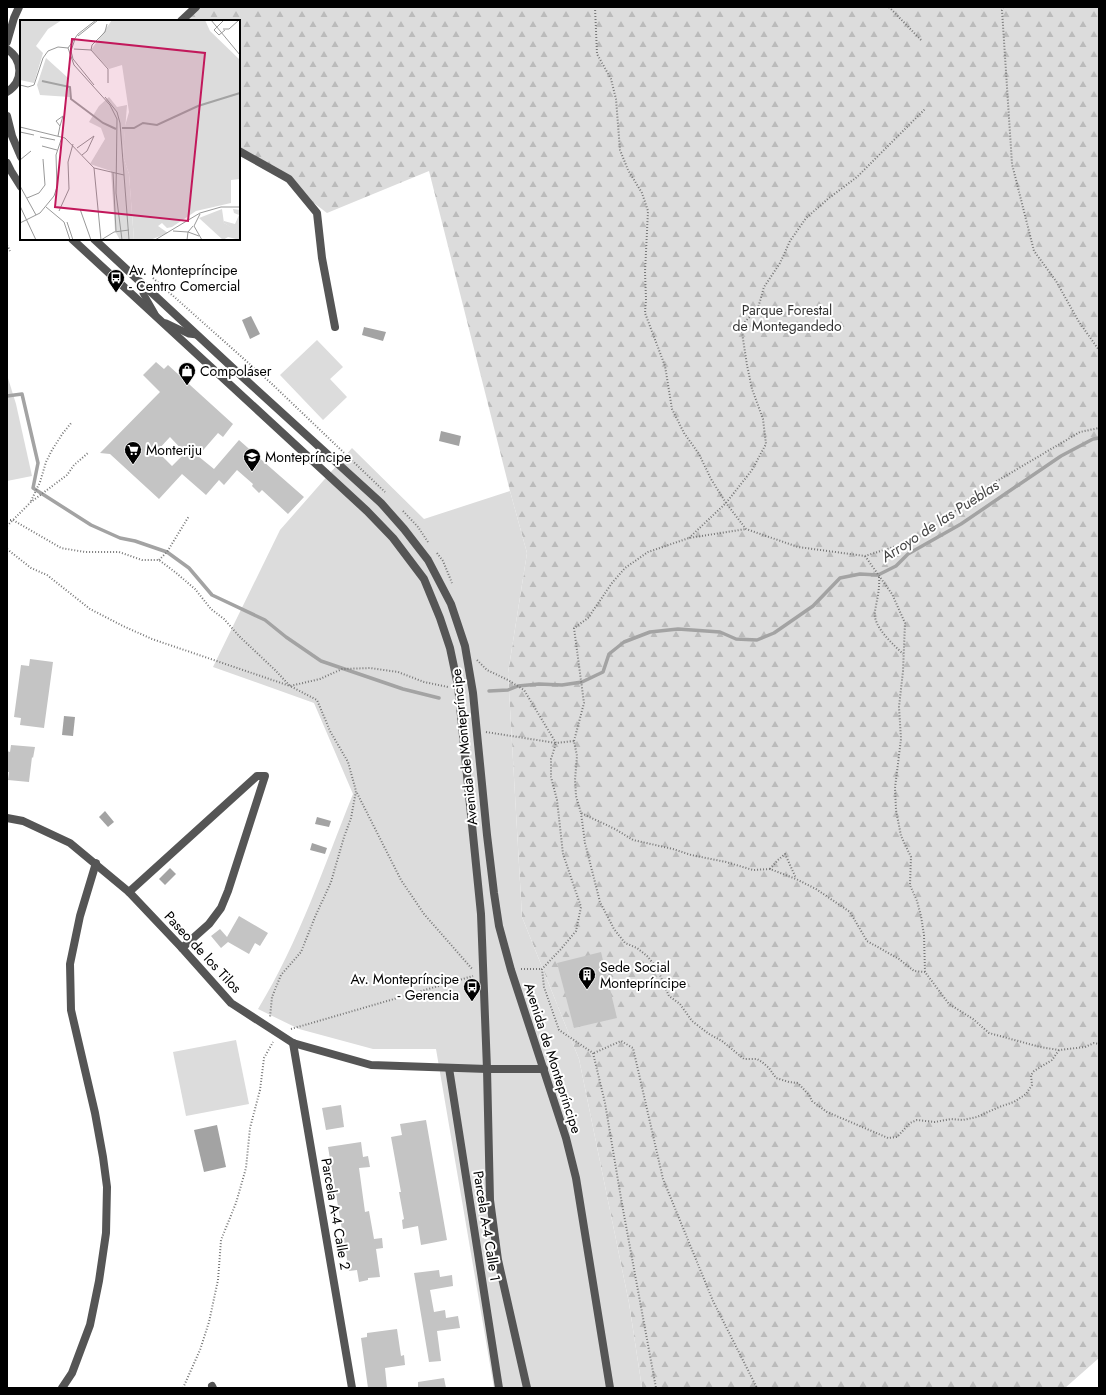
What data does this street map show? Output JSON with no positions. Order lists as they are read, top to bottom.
{
  "streets": {
    "street": [
      "Avenida de Montepríncipe",
      "Paseo de los Tilos",
      "Parcela A-4 Calle 2",
      "Parcela A-4 Calle 1"
    ]
  },
  "crossings": [
    ["Avenida de Montepríncipe", "Paseo de los Tilos"],
    ["Paseo de los Tilos", "Parcela A-4 Calle 2"],
    ["Paseo de los Tilos", "Parcela A-4 Calle 1"]
  ],
  "water": ["Arroyo de las Pueblas"],
  "parks": ["Parque Forestal de Montegandedo"],
  "places": {
    "bus stop": ["Av. Montepríncipe - Centro Comercial", "Av. Montepríncipe - Gerencia"],
    "shop": ["Compoláser"],
    "supermarket": ["Monteriju"],
    "school or university": ["Montepríncipe"],
    "building": ["Sede Social Montepríncipe"]
  }
}
